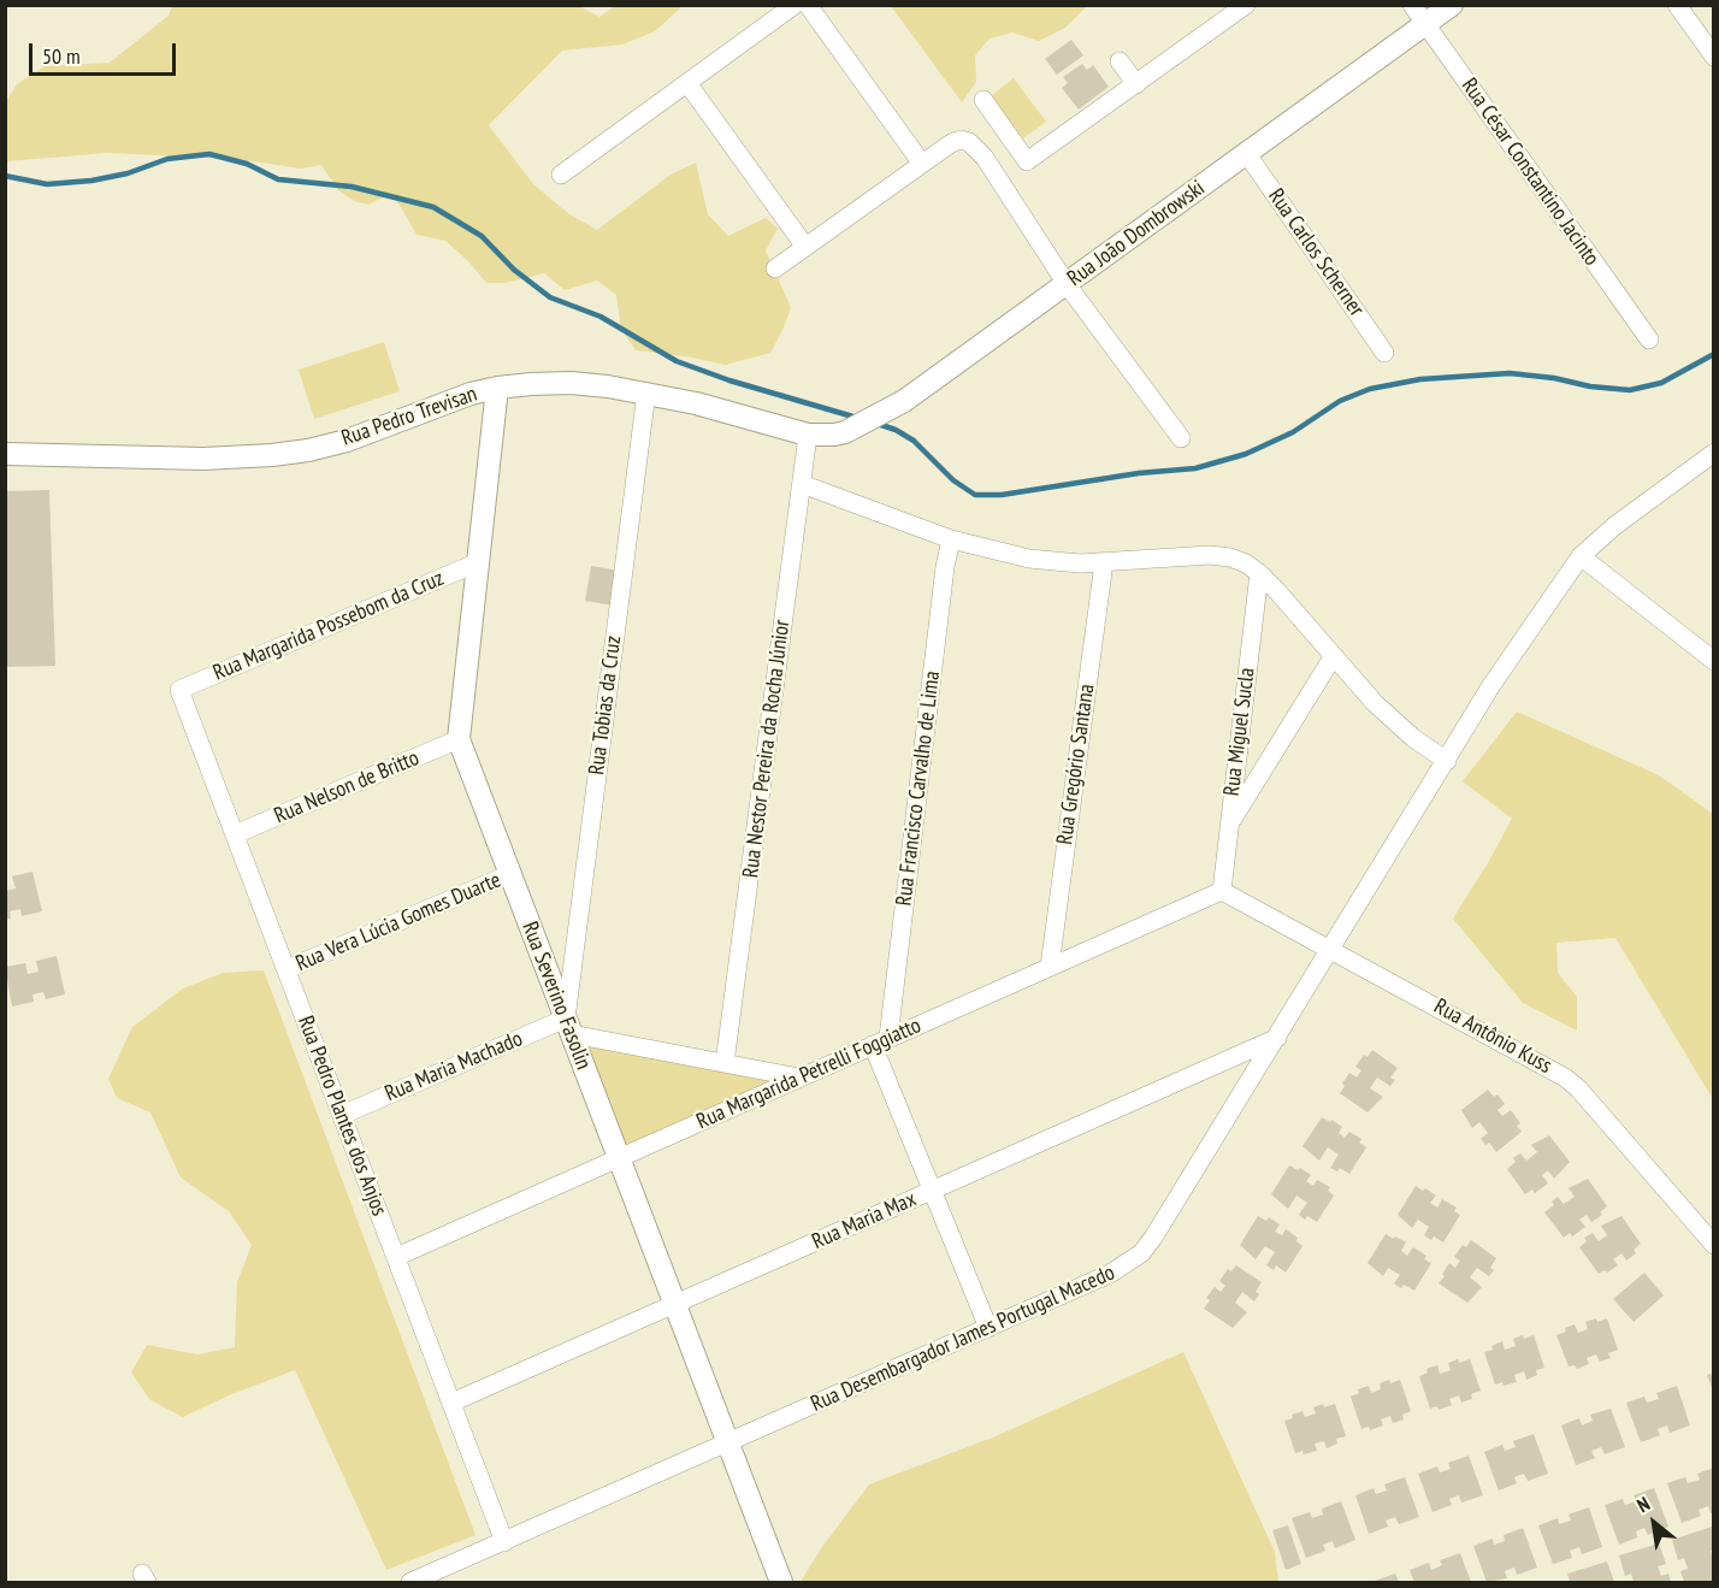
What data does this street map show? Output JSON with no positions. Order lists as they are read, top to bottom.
{
  "streets": {
    "street": [
      "Rua César Constantino Jacinto",
      "Rua João Dombrowski",
      "Rua Carlos Scherner",
      "Rua Pedro Trevisan",
      "Rua Margarida Possebom da Cruz",
      "Rua Tobias da Cruz",
      "Rua Miguel Sucla",
      "Rua Nestor Pereira da Rocha Júnior",
      "Rua Gregório Santana",
      "Rua Nelson de Britto",
      "Rua Francisco Carvalho de Lima",
      "Rua Vera Lúcia Gomes Duarte",
      "Rua Severino Fasolin",
      "Rua Antônio Kuss",
      "Rua Maria Machado",
      "Rua Margarida Petrelli Foggiatto",
      "Rua Pedro Plantes dos Anjos",
      "Rua Maria Max",
      "Rua Desembargador James Portugal Macedo"
    ]
  },
  "crossings": [
    ["Rua César Constantino Jacinto", "Rua João Dombrowski"],
    ["Rua João Dombrowski", "Rua Carlos Scherner"],
    ["Rua João Dombrowski", "Rua Pedro Trevisan"],
    ["Rua João Dombrowski", "Rua Nestor Pereira da Rocha Júnior"],
    ["Rua Pedro Trevisan", "Rua Tobias da Cruz"],
    ["Rua Pedro Trevisan", "Rua Nestor Pereira da Rocha Júnior"],
    ["Rua Pedro Trevisan", "Rua Severino Fasolin"],
    ["Rua Margarida Possebom da Cruz", "Rua Severino Fasolin"],
    ["Rua Margarida Possebom da Cruz", "Rua Pedro Plantes dos Anjos"],
    ["Rua Tobias da Cruz", "Rua Severino Fasolin"],
    ["Rua Tobias da Cruz", "Rua Maria Machado"],
    ["Rua Miguel Sucla", "Rua Antônio Kuss"],
    ["Rua Miguel Sucla", "Rua Margarida Petrelli Foggiatto"],
    ["Rua Gregório Santana", "Rua Margarida Petrelli Foggiatto"],
    ["Rua Nelson de Britto", "Rua Severino Fasolin"],
    ["Rua Nelson de Britto", "Rua Pedro Plantes dos Anjos"],
    ["Rua Francisco Carvalho de Lima", "Rua Margarida Petrelli Foggiatto"],
    ["Rua Francisco Carvalho de Lima", "Rua Maria Max"],
    ["Rua Francisco Carvalho de Lima", "Rua Desembargador James Portugal Macedo"],
    ["Rua Vera Lúcia Gomes Duarte", "Rua Severino Fasolin"],
    ["Rua Vera Lúcia Gomes Duarte", "Rua Pedro Plantes dos Anjos"],
    ["Rua Severino Fasolin", "Rua Maria Machado"],
    ["Rua Severino Fasolin", "Rua Margarida Petrelli Foggiatto"],
    ["Rua Severino Fasolin", "Rua Maria Max"],
    ["Rua Severino Fasolin", "Rua Desembargador James Portugal Macedo"],
    ["Rua Antônio Kuss", "Rua Margarida Petrelli Foggiatto"],
    ["Rua Antônio Kuss", "Rua Desembargador James Portugal Macedo"],
    ["Rua Maria Machado", "Rua Pedro Plantes dos Anjos"],
    ["Rua Margarida Petrelli Foggiatto", "Rua Pedro Plantes dos Anjos"],
    ["Rua Pedro Plantes dos Anjos", "Rua Maria Max"],
    ["Rua Pedro Plantes dos Anjos", "Rua Desembargador James Portugal Macedo"],
    ["Rua Maria Max", "Rua Desembargador James Portugal Macedo"]
  ],
  "scale_bar": "50 m",
  "north": "top left"
}
